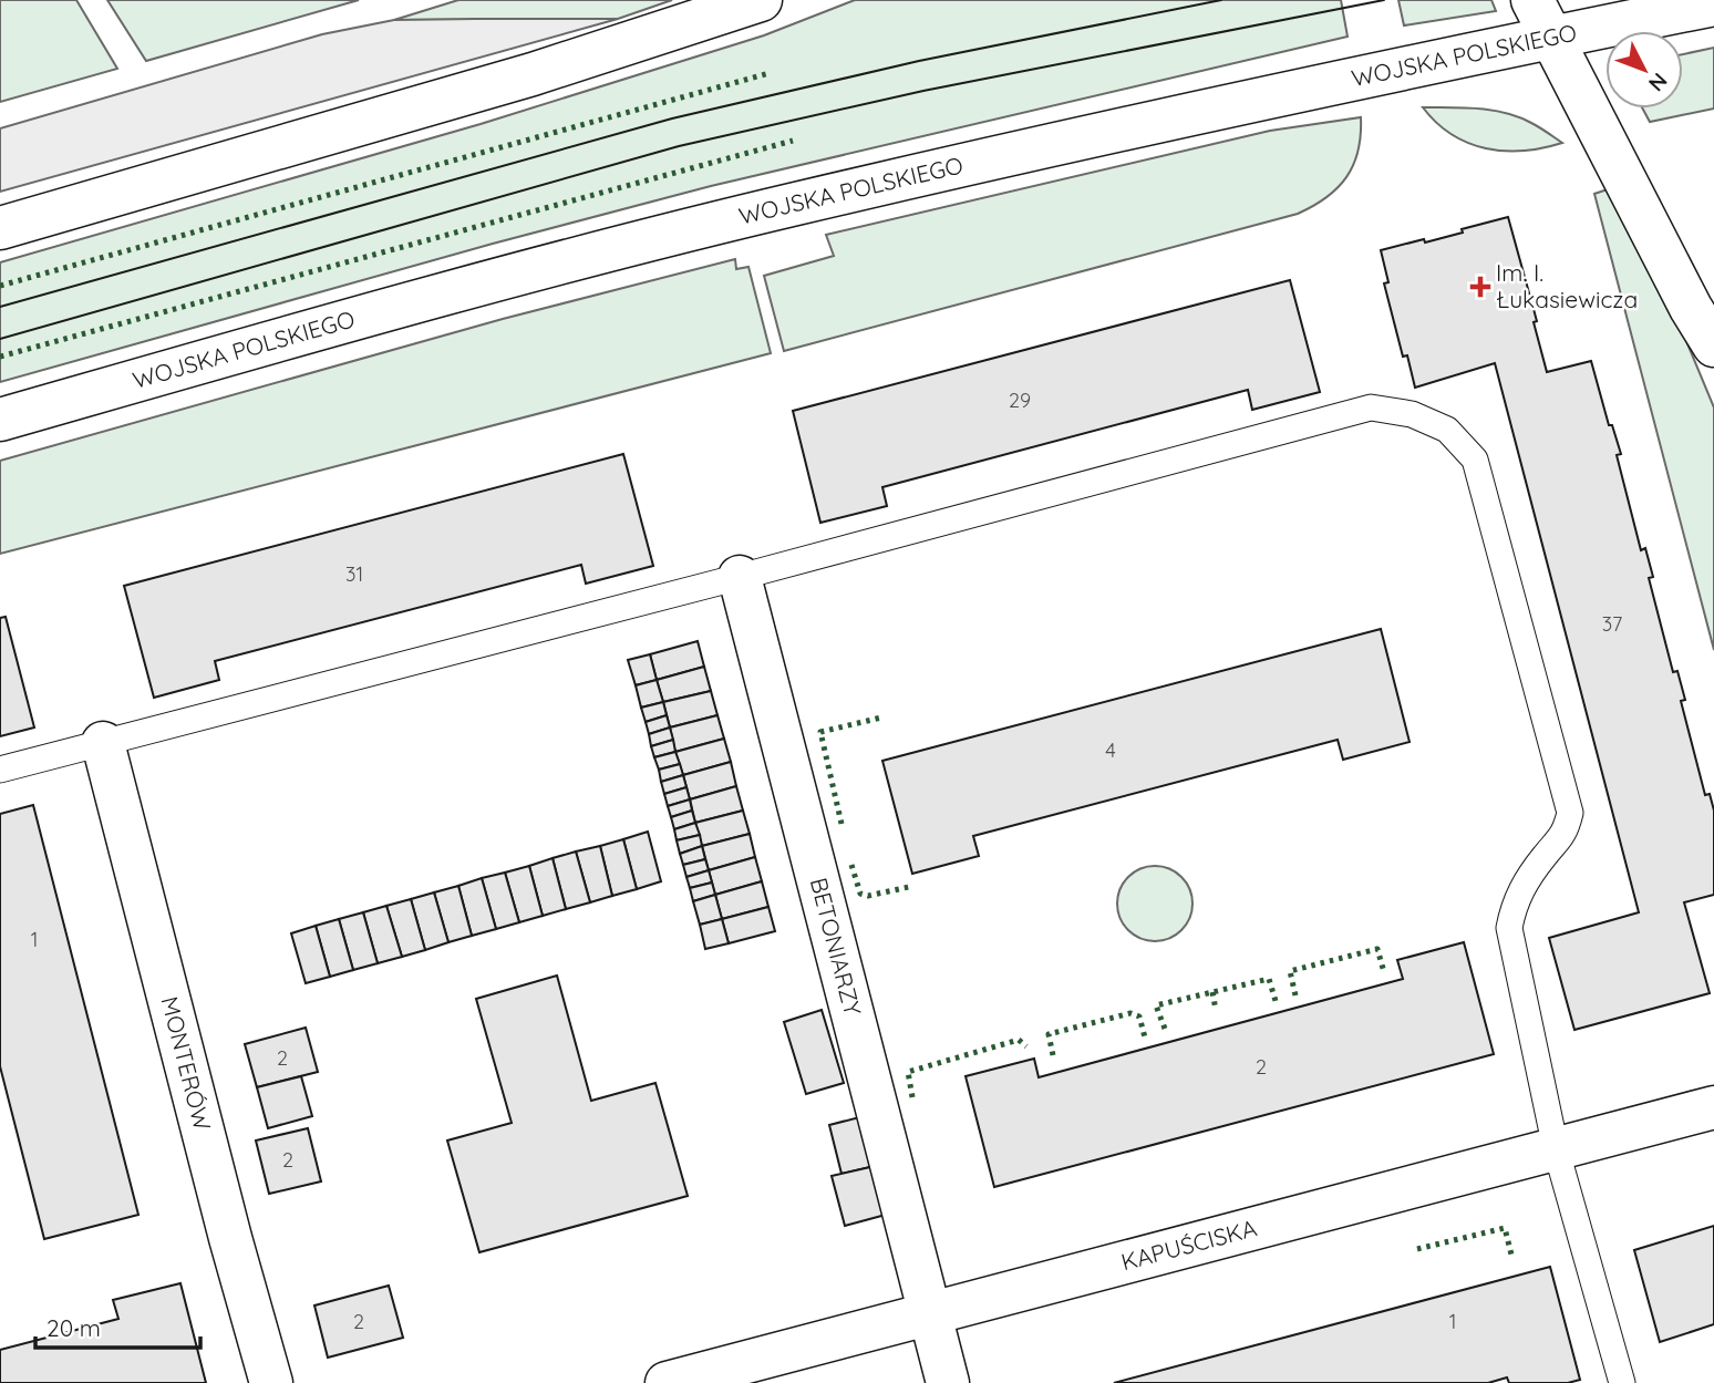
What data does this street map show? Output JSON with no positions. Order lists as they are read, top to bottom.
{
  "streets": {
    "street": [
      "WOJSKA POLSKIEGO",
      "BETONIARZY",
      "MONTERÓW",
      "KAPUŚCISKA"
    ]
  },
  "crossings": [
    ["BETONIARZY", "KAPUŚCISKA"]
  ],
  "places": {
    "health": ["Im. I. Łukasiewicza"]
  },
  "house_numbers": [
    "29",
    "31",
    "37",
    "4",
    "1",
    "2",
    "2",
    "2",
    "2",
    "1"
  ],
  "scale_bar": "20 m",
  "north": "bottom right"
}
